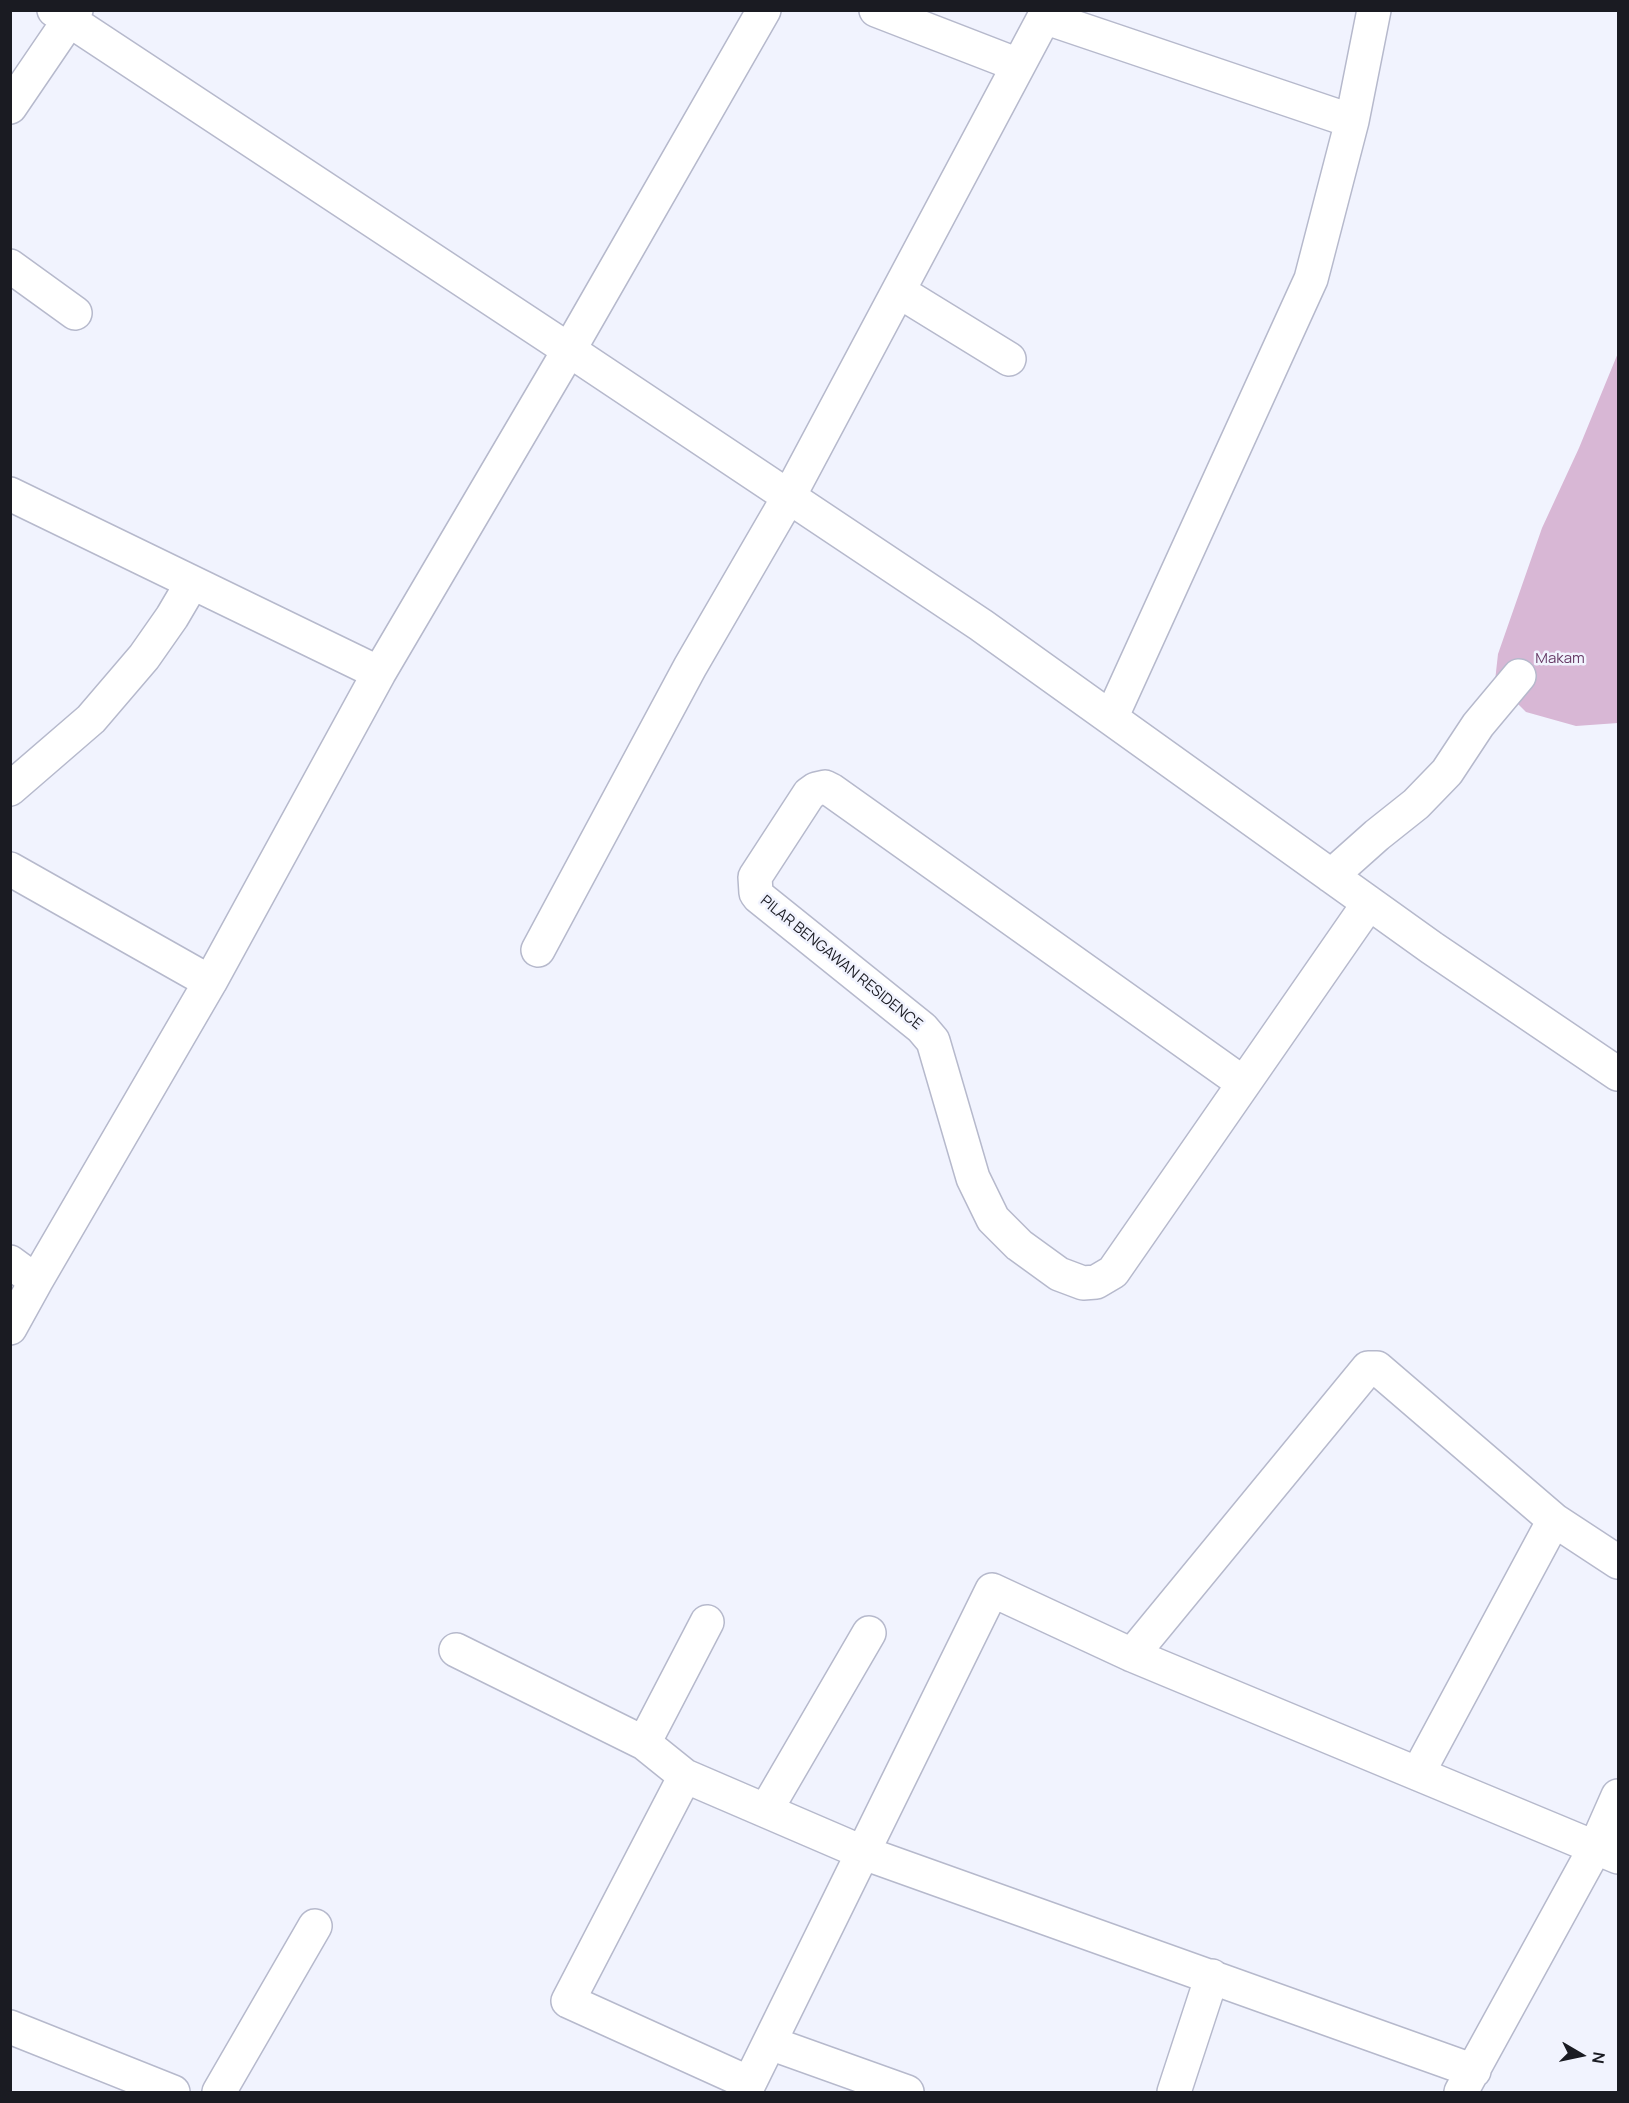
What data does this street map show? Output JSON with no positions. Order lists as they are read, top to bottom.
{
  "streets": {
    "street": ["PILAR BENGAWAN RESIDENCE"]
  },
  "parks": ["Makam"],
  "north": "right"
}
